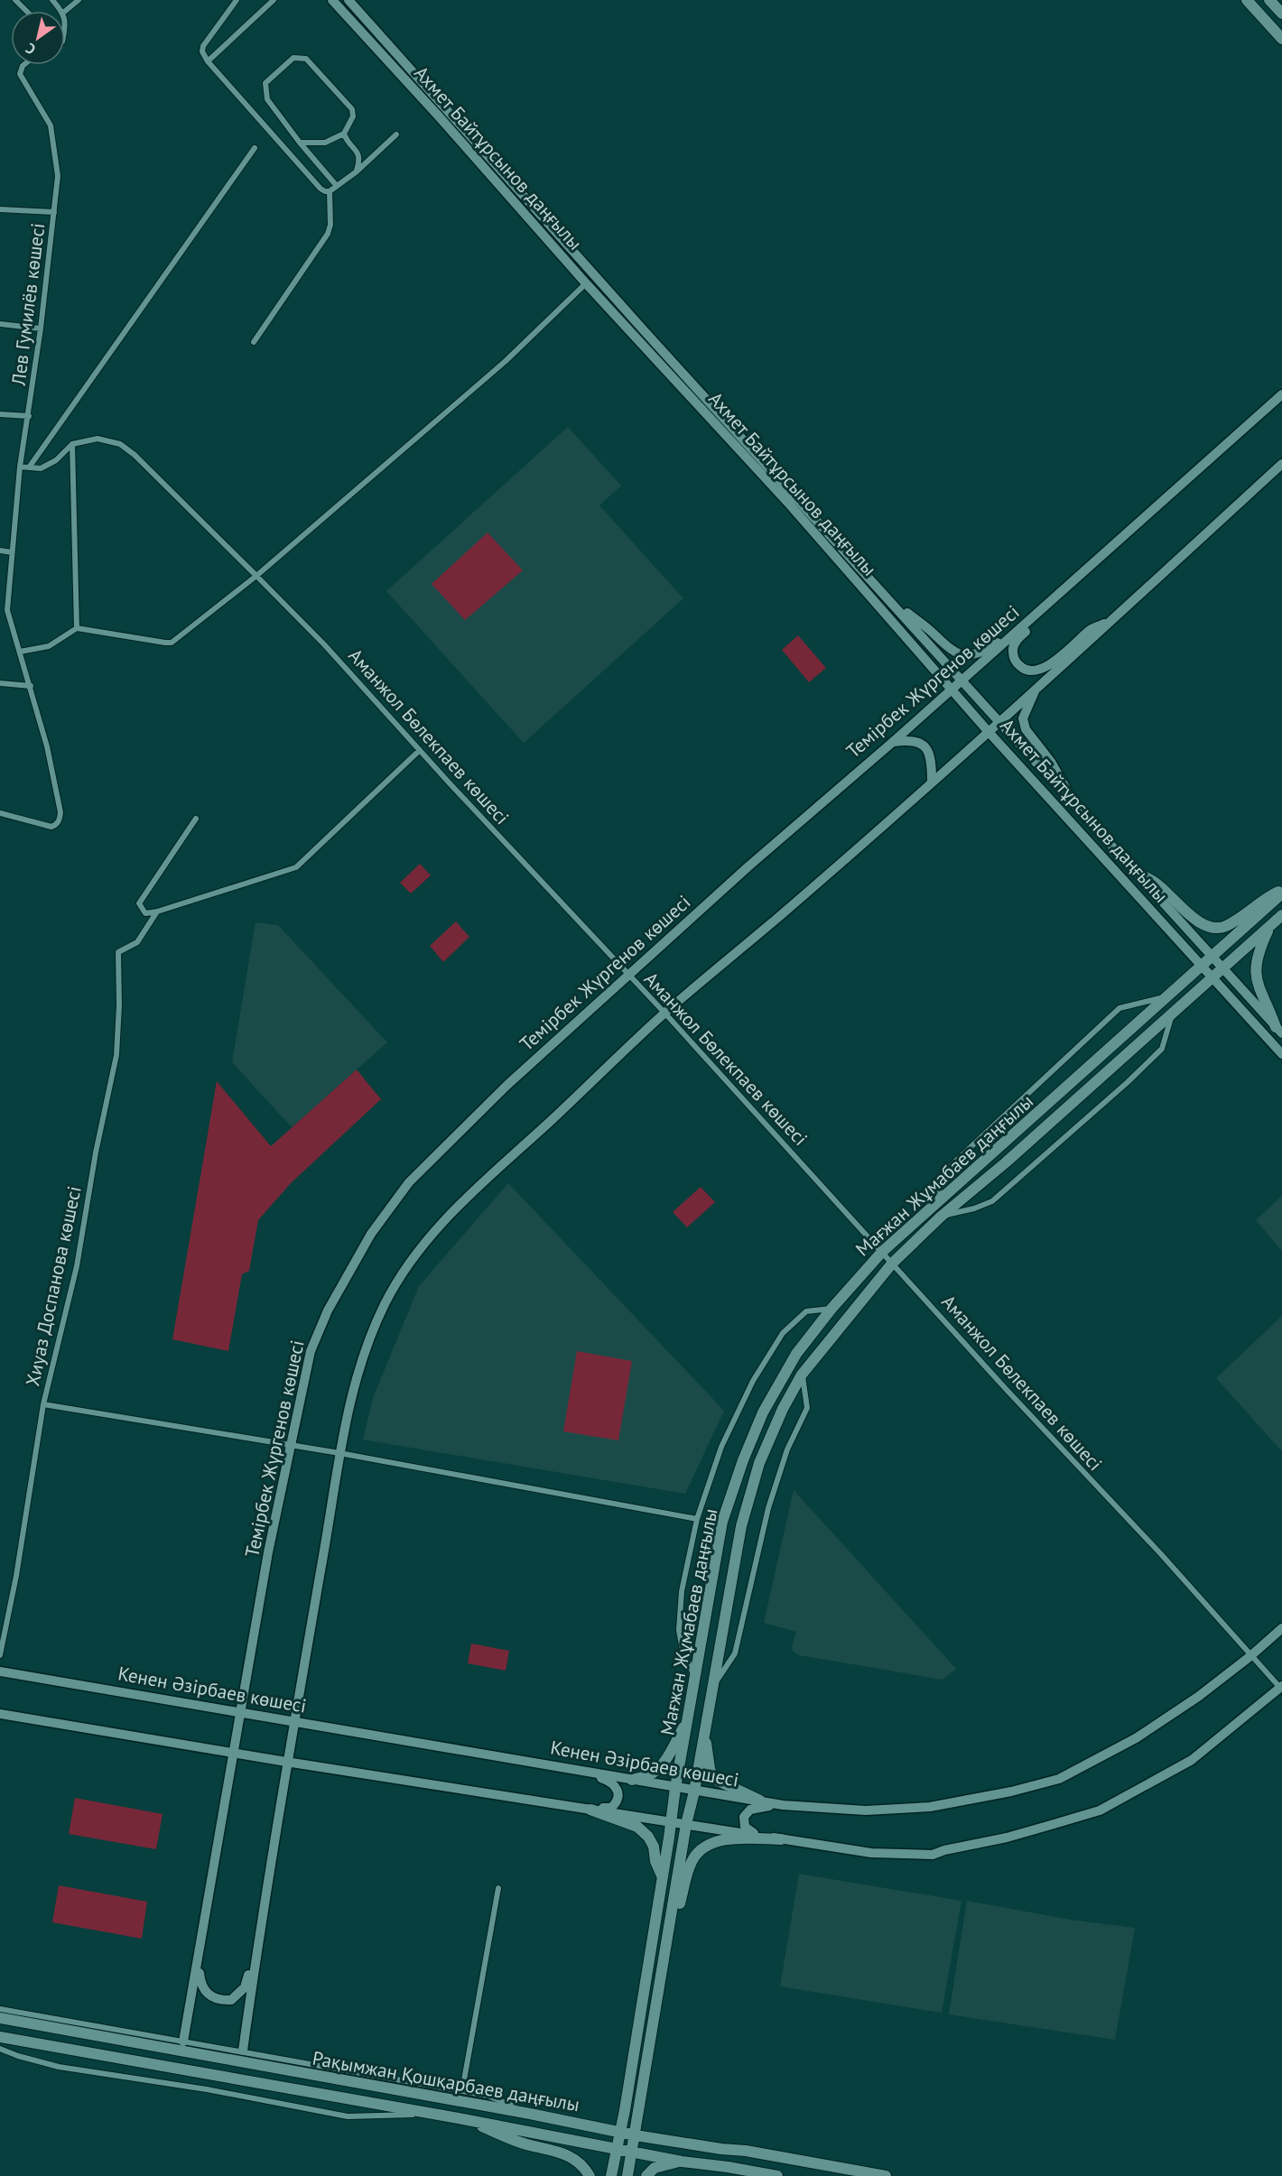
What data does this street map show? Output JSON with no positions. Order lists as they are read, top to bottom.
{
  "streets": {
    "main road": ["Мағжан Жұмабаев даңғылы", "Рақымжан Қошқарбаев даңғылы"],
    "street": [
      "Ахмет Байтұрсынов даңғылы",
      "Лев Гумилёв көшесі",
      "Темірбек Жүргенов көшесі",
      "Аманжол Бөлекпаев көшесі",
      "Хиуаз Доспанова көшесі",
      "Кенен Әзірбаев көшесі"
    ]
  },
  "crossings": [
    ["Ахмет Байтұрсынов даңғылы", "Темірбек Жүргенов көшесі"],
    ["Ахмет Байтұрсынов даңғылы", "Мағжан Жұмабаев даңғылы"],
    ["Темірбек Жүргенов көшесі", "Аманжол Бөлекпаев көшесі"],
    ["Темірбек Жүргенов көшесі", "Хиуаз Доспанова көшесі"],
    ["Темірбек Жүргенов көшесі", "Кенен Әзірбаев көшесі"],
    ["Аманжол Бөлекпаев көшесі", "Мағжан Жұмабаев даңғылы"],
    ["Аманжол Бөлекпаев көшесі", "Кенен Әзірбаев көшесі"],
    ["Мағжан Жұмабаев даңғылы", "Кенен Әзірбаев көшесі"],
    ["Мағжан Жұмабаев даңғылы", "Рақымжан Қошқарбаев даңғылы"]
  ],
  "north": "bottom left"
}
